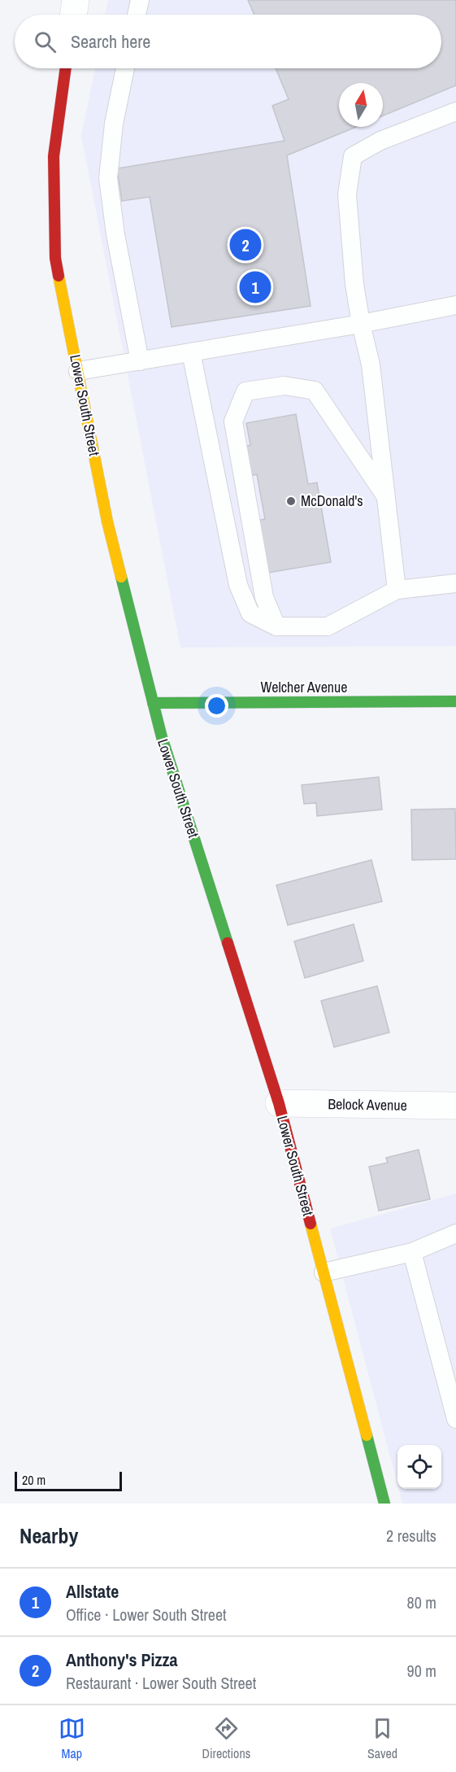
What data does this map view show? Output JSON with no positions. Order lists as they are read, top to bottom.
{
  "streets": {
    "street": ["Lower South Street", "Welcher Avenue", "Belock Avenue"]
  },
  "crossings": [
    ["Lower South Street", "Welcher Avenue"],
    ["Lower South Street", "Belock Avenue"]
  ],
  "places": ["McDonald's"],
  "scale_bar": "20 m",
  "north": "top",
  "page": {
    "search": "Search here",
    "pins": ["2", "1"],
    "scale": "20 m",
    "heading": ["Nearby", "2 results"],
    "list": [
      {
        "mark": "1",
        "name": "Allstate",
        "note": "Office · Lower South Street",
        "value": "80 m"
      },
      {
        "mark": "2",
        "name": "Anthony's Pizza",
        "note": "Restaurant · Lower South Street",
        "value": "90 m"
      }
    ],
    "nav": ["Map", "Directions", "Saved"]
  }
}
